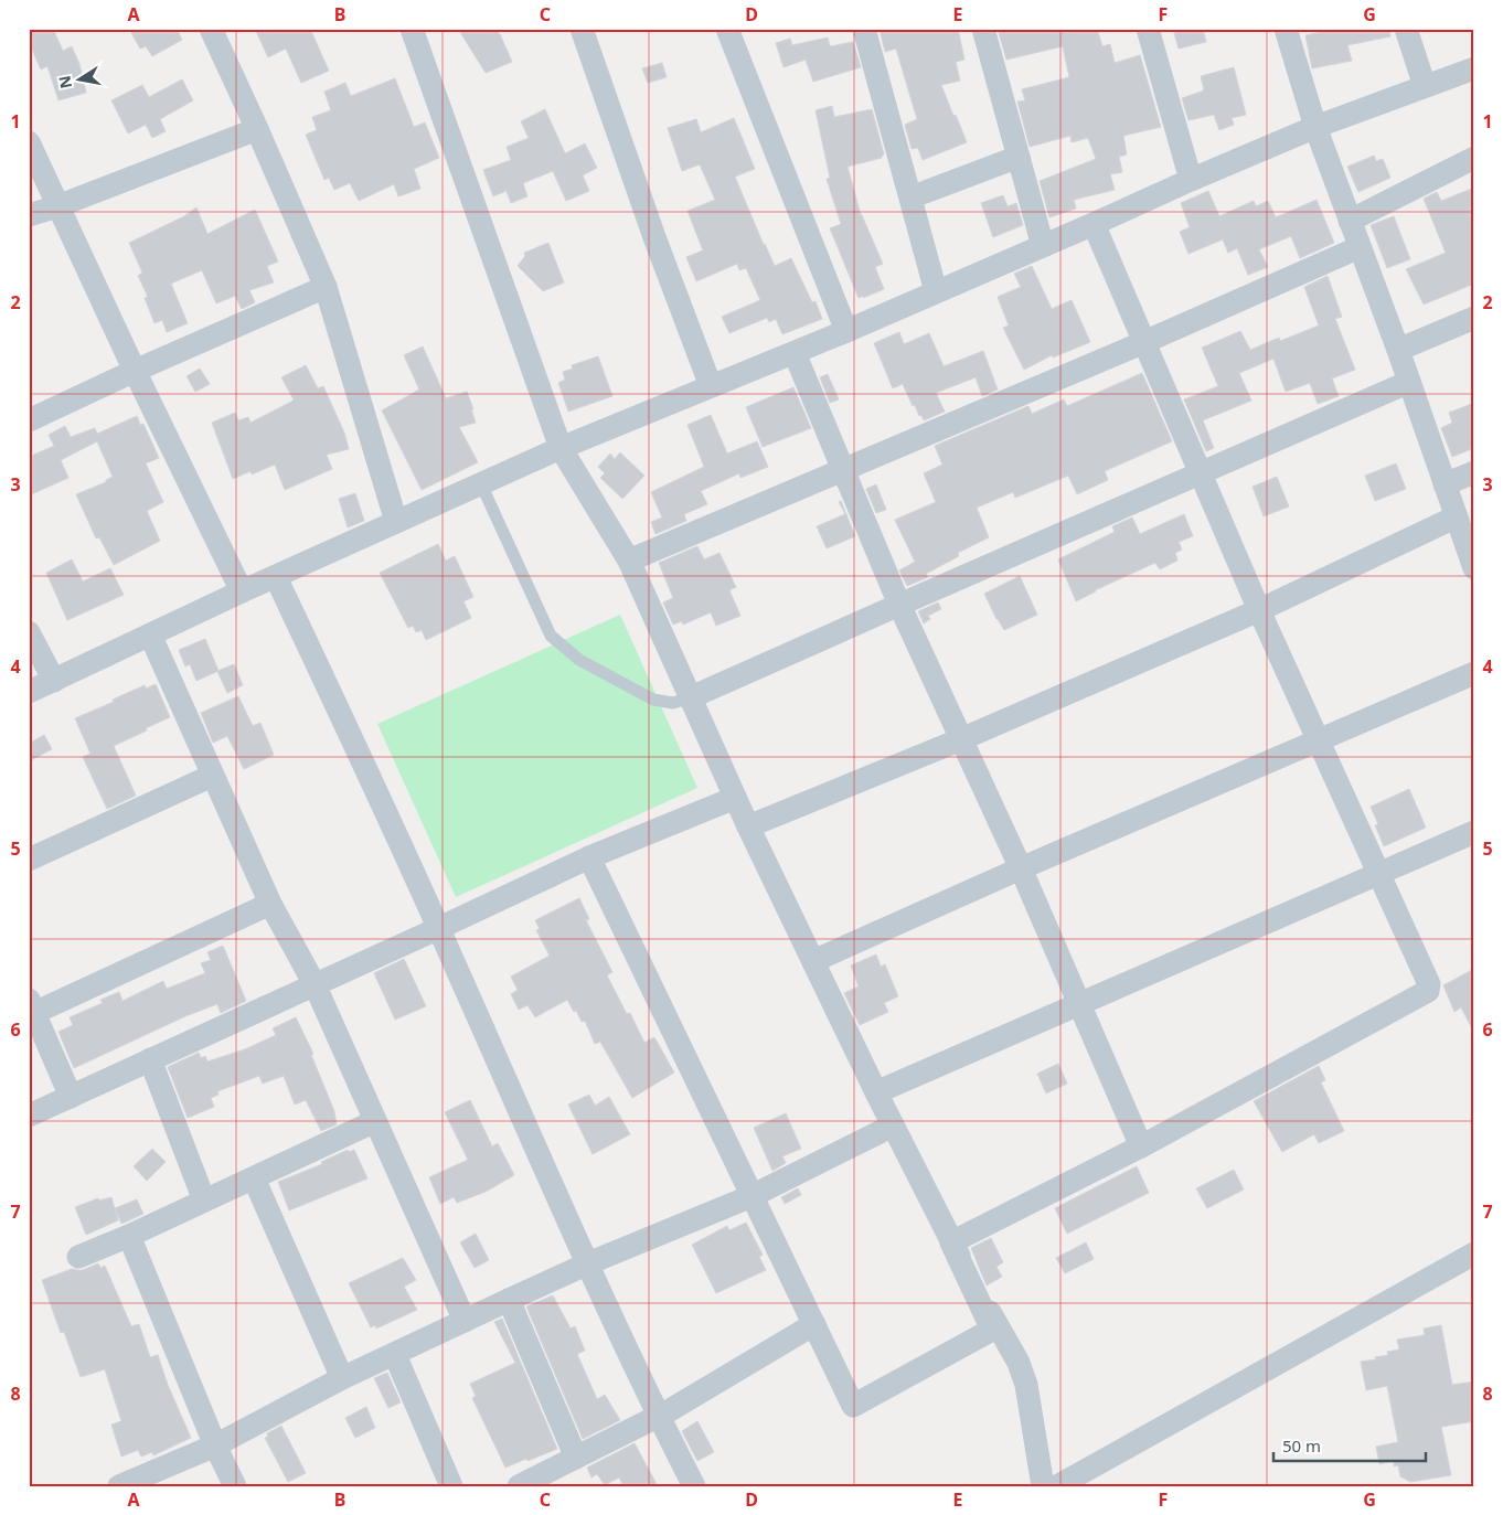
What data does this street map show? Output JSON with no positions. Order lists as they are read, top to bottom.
{
  "scale_bar": "50 m",
  "north": "left",
  "grid": {
    "columns": [
      "A",
      "B",
      "C",
      "D",
      "E",
      "F",
      "G"
    ],
    "rows": [
      "1",
      "2",
      "3",
      "4",
      "5",
      "6",
      "7",
      "8"
    ]
  }
}
